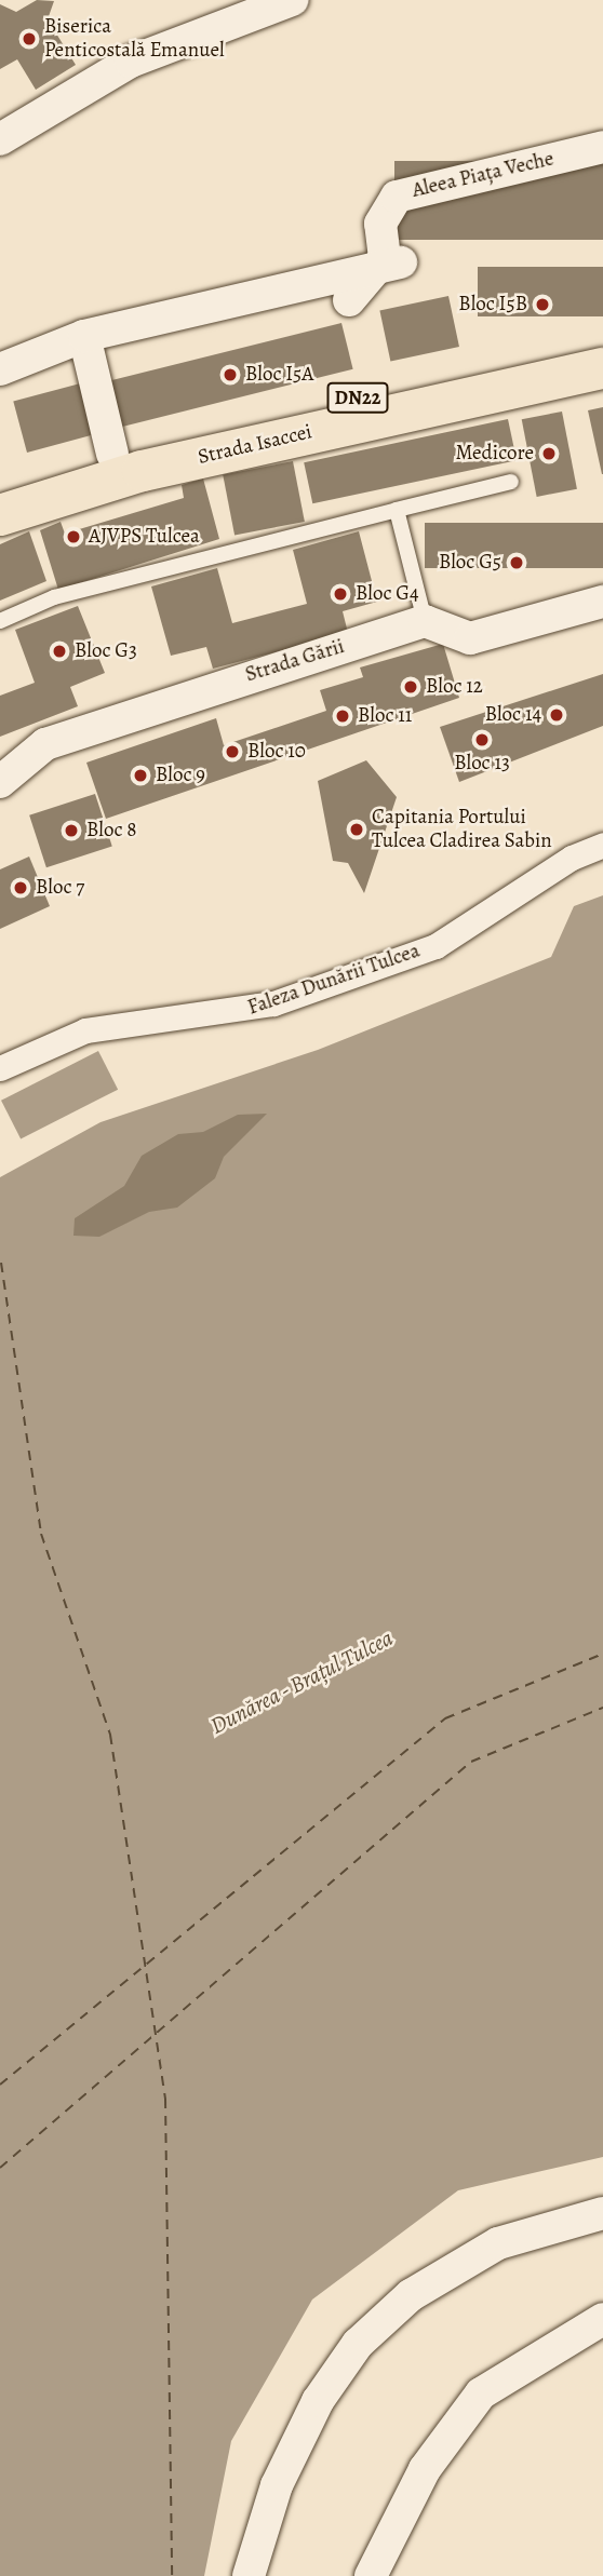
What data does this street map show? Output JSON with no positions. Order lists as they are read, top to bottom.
{
  "streets": {
    "main road": ["DN22", "Strada Isaccei"],
    "street": ["Aleea Piața Veche", "Strada Gării", "Faleza Dunării Tulcea"]
  },
  "water": ["Dunărea - Brațul Tulcea"],
  "places": [
    "Biserica Penticostală Emanuel",
    "Bloc I5B",
    "Bloc I5A",
    "Medicore",
    "AJVPS Tulcea",
    "Bloc G5",
    "Bloc G4",
    "Bloc G3",
    "Bloc 12",
    "Bloc 14",
    "Bloc 11",
    "Bloc 13",
    "Bloc 10",
    "Bloc 9",
    "Capitania Portului Tulcea Cladirea Sabin",
    "Bloc 8",
    "Bloc 7"
  ]
}
